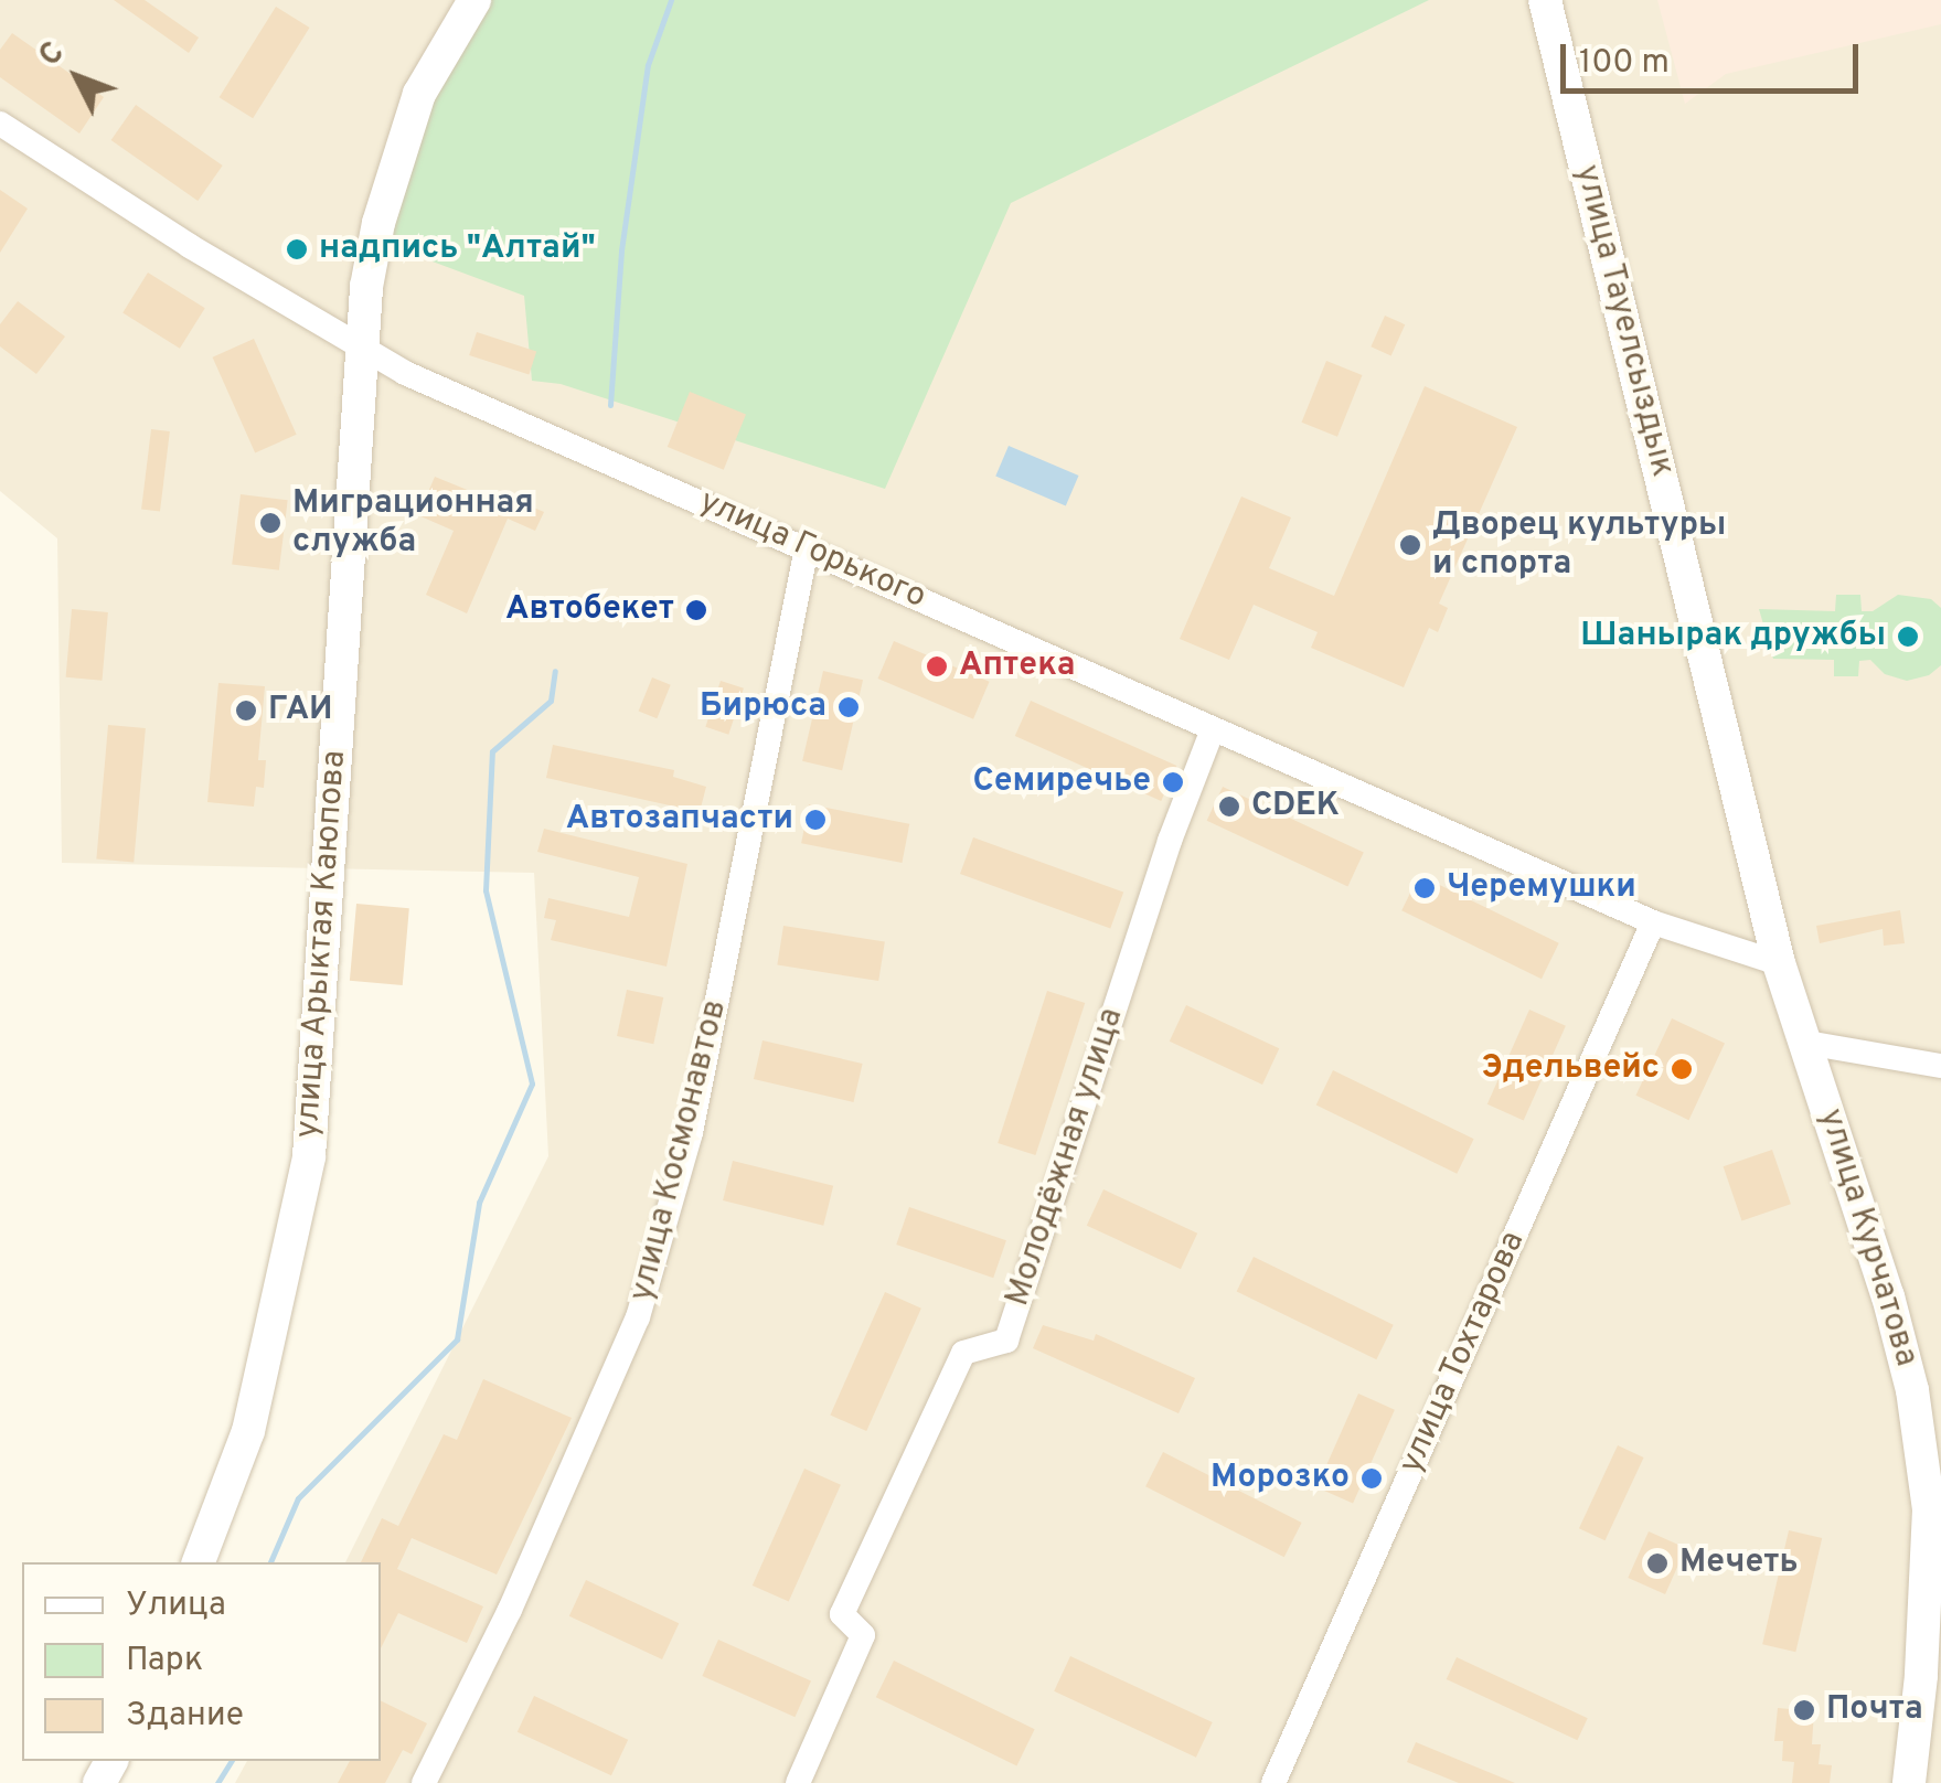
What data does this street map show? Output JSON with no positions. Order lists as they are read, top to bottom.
{
  "streets": {
    "street": [
      "улица Тауелсыздык",
      "улица Горького",
      "улица Арыктая Каюпова",
      "улица Космонавтов",
      "Молодёжная улица",
      "улица Курчатова",
      "улица Тохтарова"
    ]
  },
  "crossings": [
    ["улица Тауелсыздык", "улица Курчатова"],
    ["улица Горького", "улица Арыктая Каюпова"],
    ["улица Горького", "улица Космонавтов"],
    ["улица Горького", "Молодёжная улица"],
    ["улица Горького", "улица Тохтарова"]
  ],
  "places": [
    "надпись \"Алтай\"",
    "Миграционная служба",
    "Дворец культуры и спорта",
    "Автобекет",
    "Шанырак дружбы",
    "Аптека",
    "Бирюса",
    "ГАИ",
    "Семиречье",
    "CDEK",
    "Автозапчасти",
    "Черемушки",
    "Эдельвейс",
    "Морозко",
    "Мечеть",
    "Почта"
  ],
  "legend": ["Улица", "Парк", "Здание"],
  "scale_bar": "100 m",
  "north": "top left"
}
